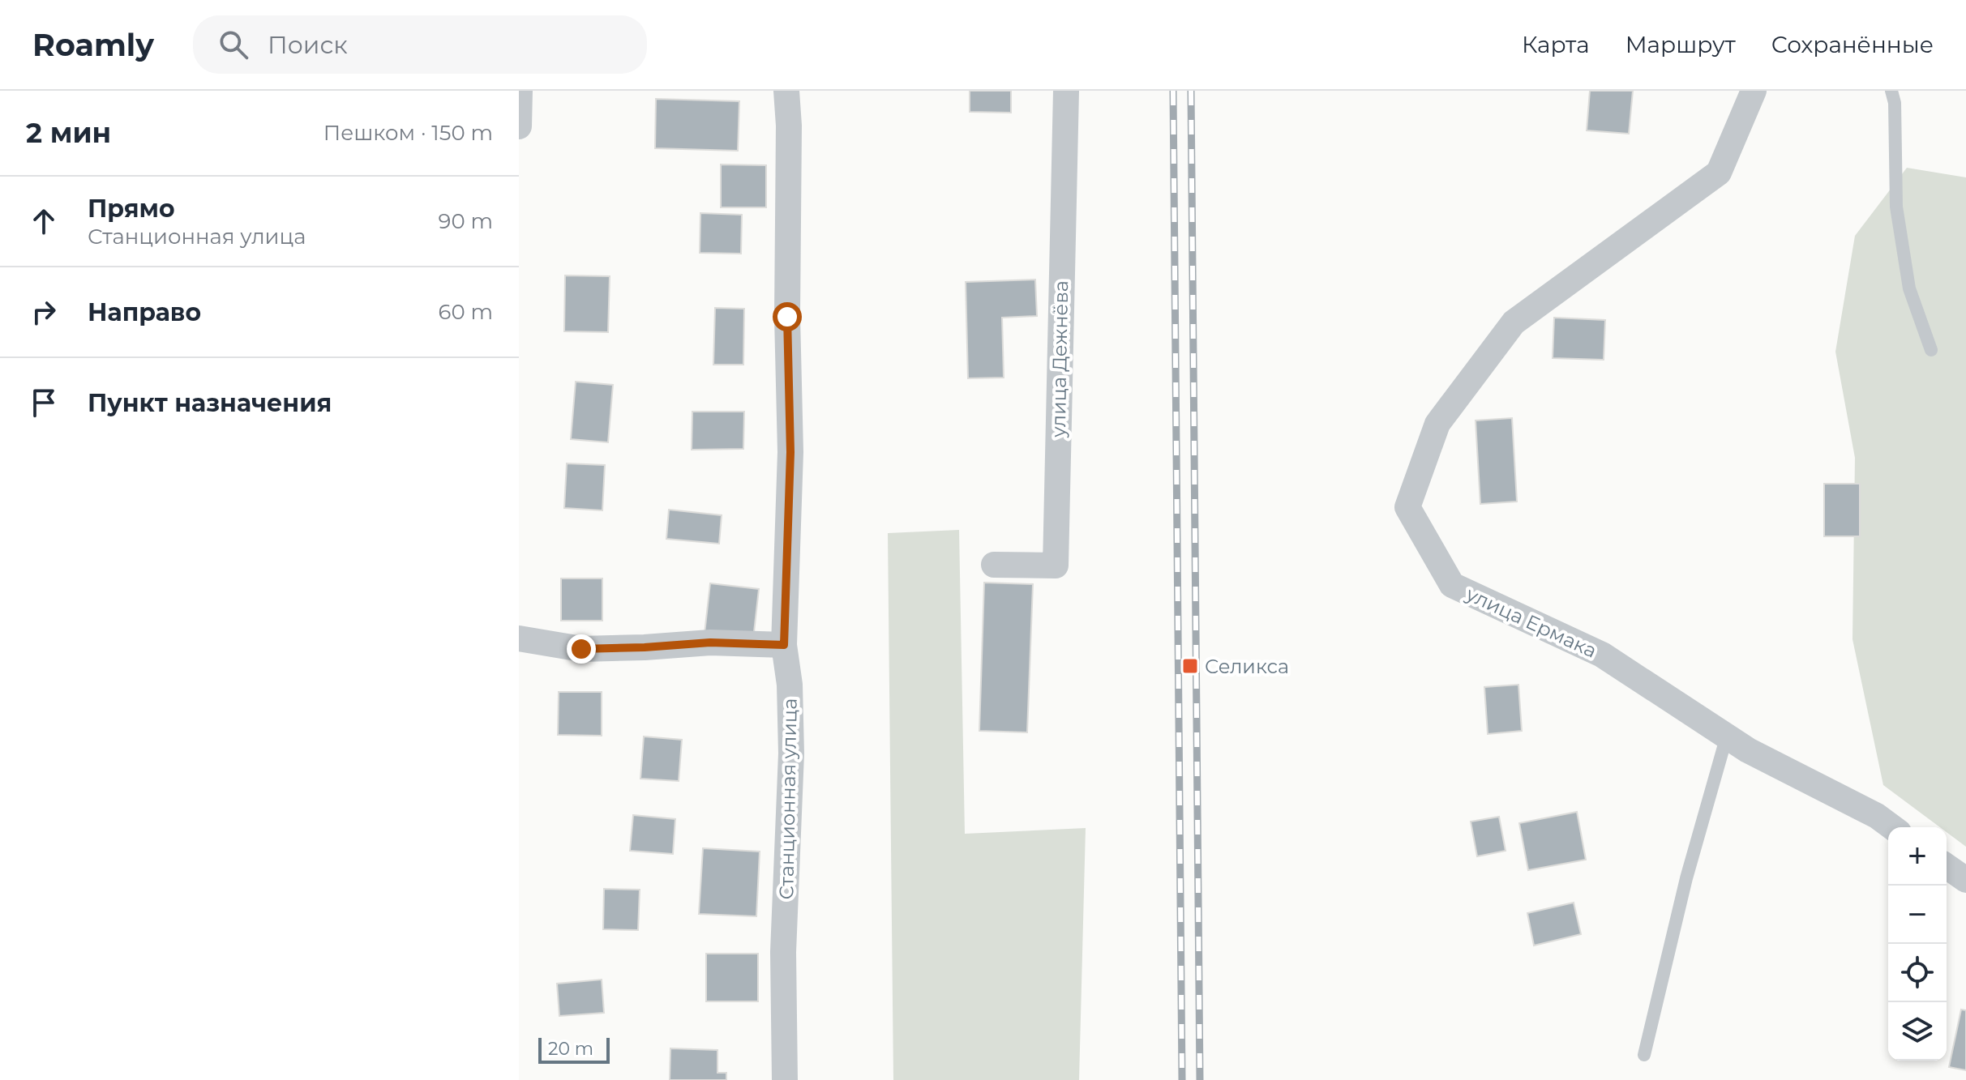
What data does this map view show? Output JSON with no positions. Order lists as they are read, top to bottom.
{
  "streets": {
    "street": ["улица Дежнёва", "улица Ермака", "Станционная улица"]
  },
  "places": {
    "transit": ["Селикса"]
  },
  "scale_bar": "20 m",
  "page": {
    "header": "Roamly",
    "search": "Поиск",
    "nav": ["Карта", "Маршрут", "Сохранённые"],
    "heading": ["2 мин", "Пешком · 150 m"],
    "list": [
      ["Прямо", "Станционная улица", "90 m"],
      ["Направо", "60 m"],
      "Пункт назначения"
    ],
    "map_buttons": ["+", "−"],
    "scale": "20 m"
  }
}
